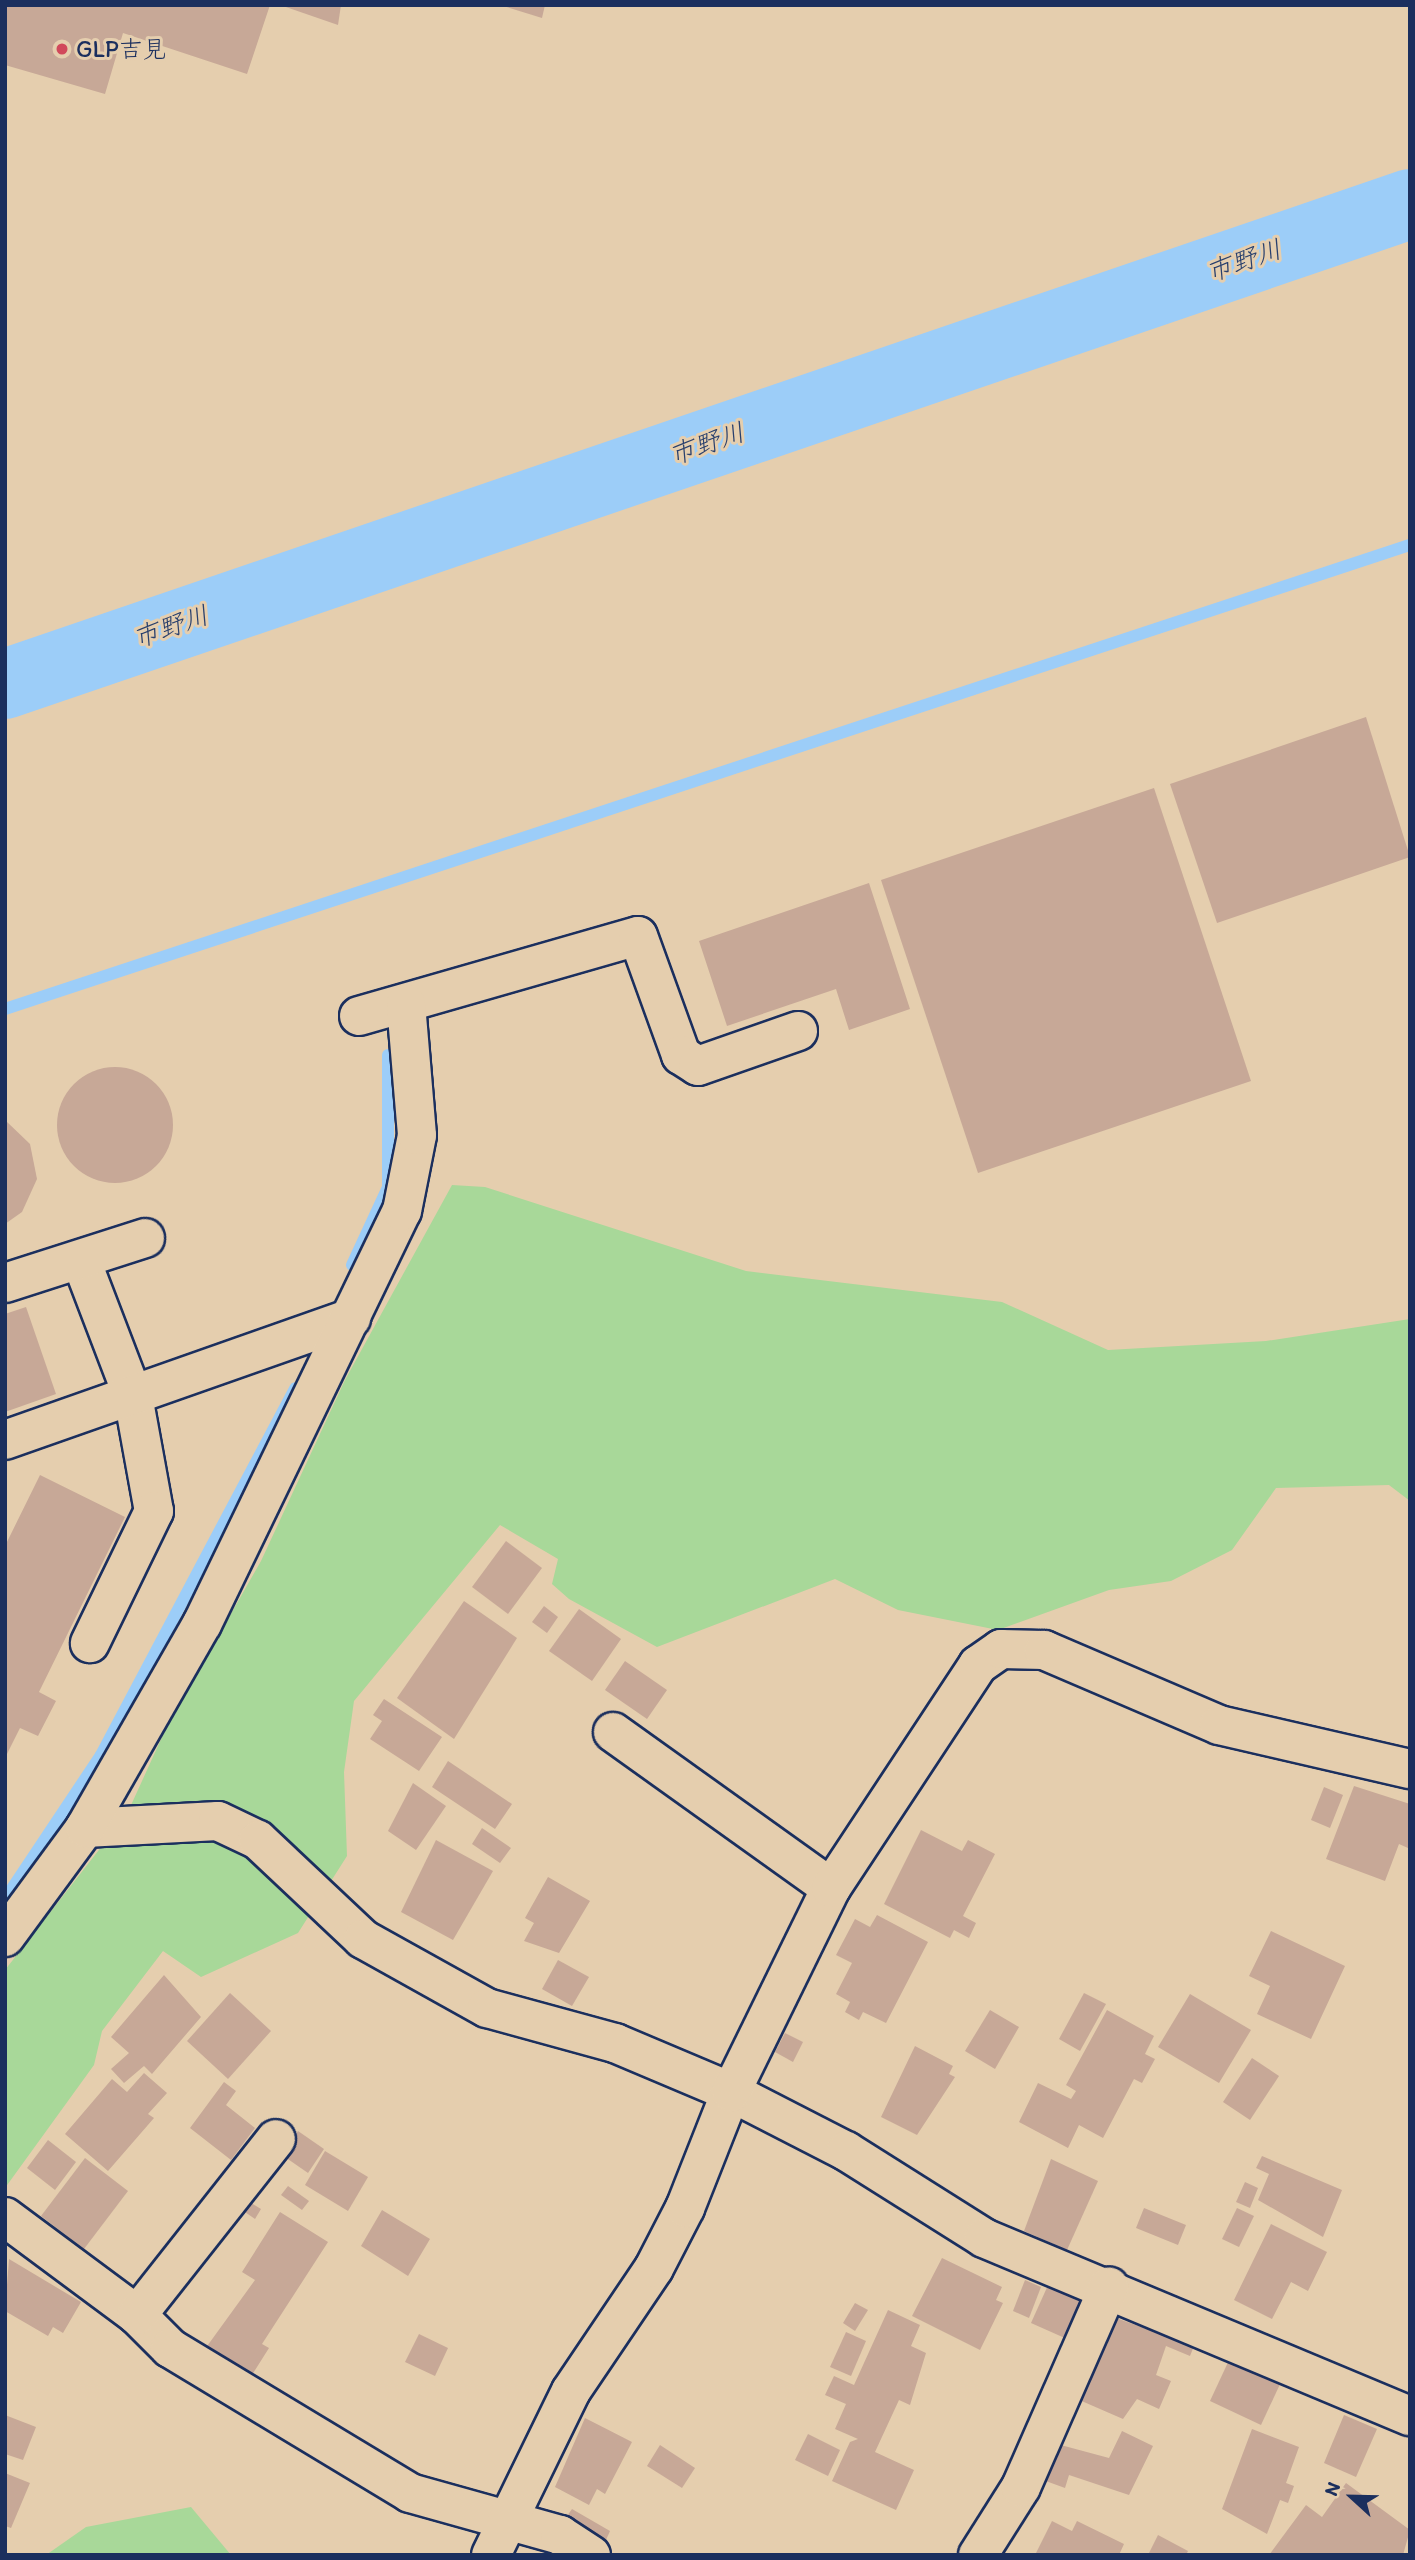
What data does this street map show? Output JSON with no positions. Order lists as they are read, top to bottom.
{
  "water": ["市野川"],
  "places": ["GLP吉見"],
  "north": "left"
}
